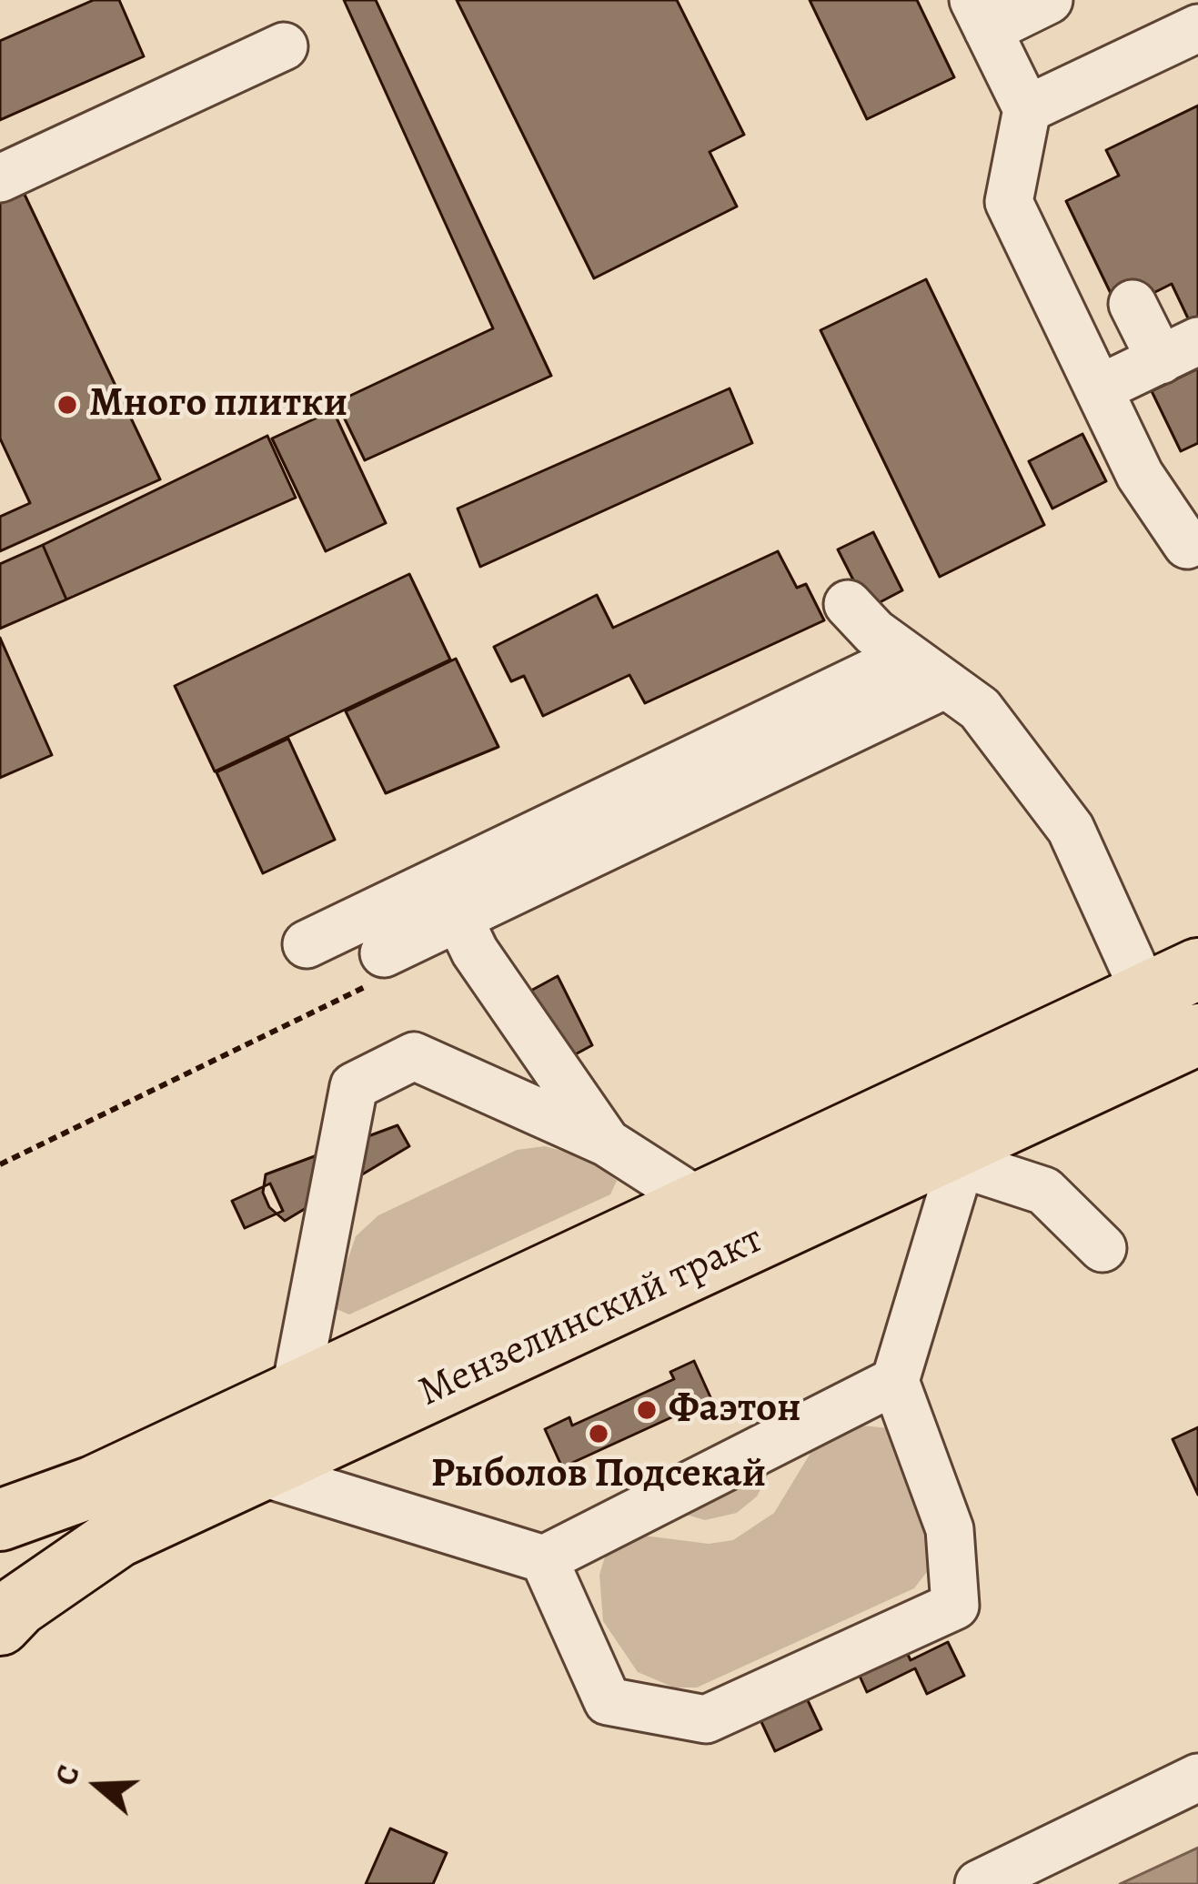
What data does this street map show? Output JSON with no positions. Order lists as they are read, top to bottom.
{
  "streets": {
    "main road": ["Мензелинский тракт"]
  },
  "places": ["Много плитки", "Фаэтон", "Рыболов Подсекай"],
  "north": "left"
}
